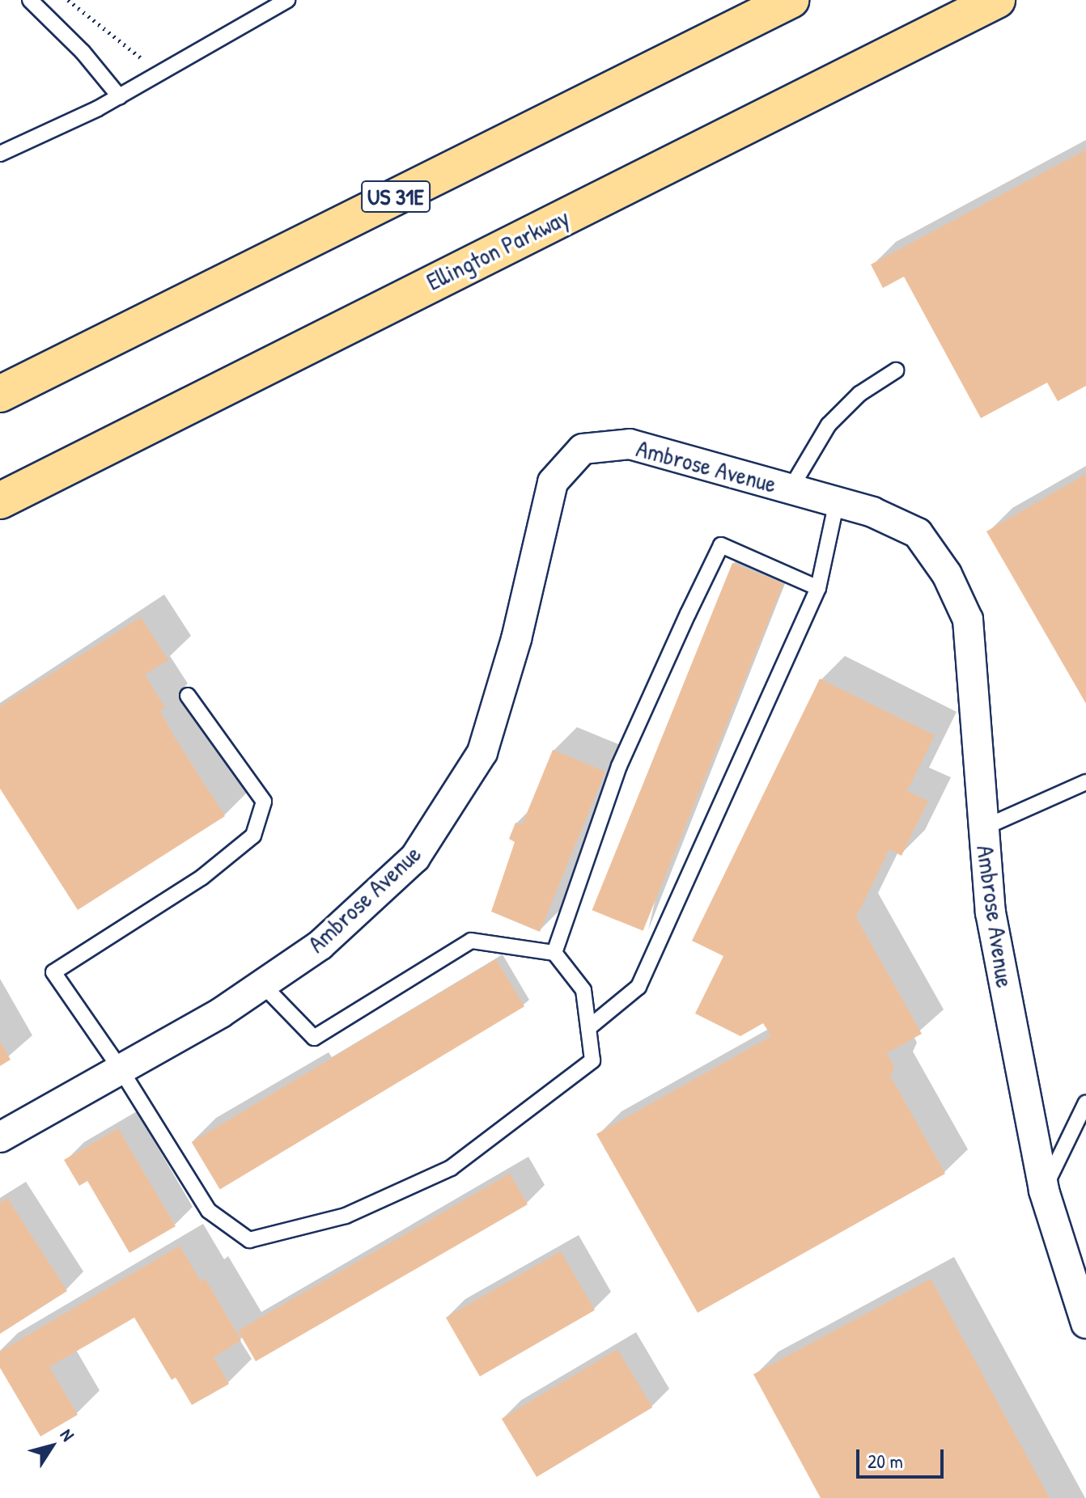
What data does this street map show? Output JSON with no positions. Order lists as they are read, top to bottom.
{
  "streets": {
    "highway": ["US 31E", "Ellington Parkway"],
    "street": ["Ambrose Avenue"]
  },
  "scale_bar": "20 m",
  "north": "top right"
}
